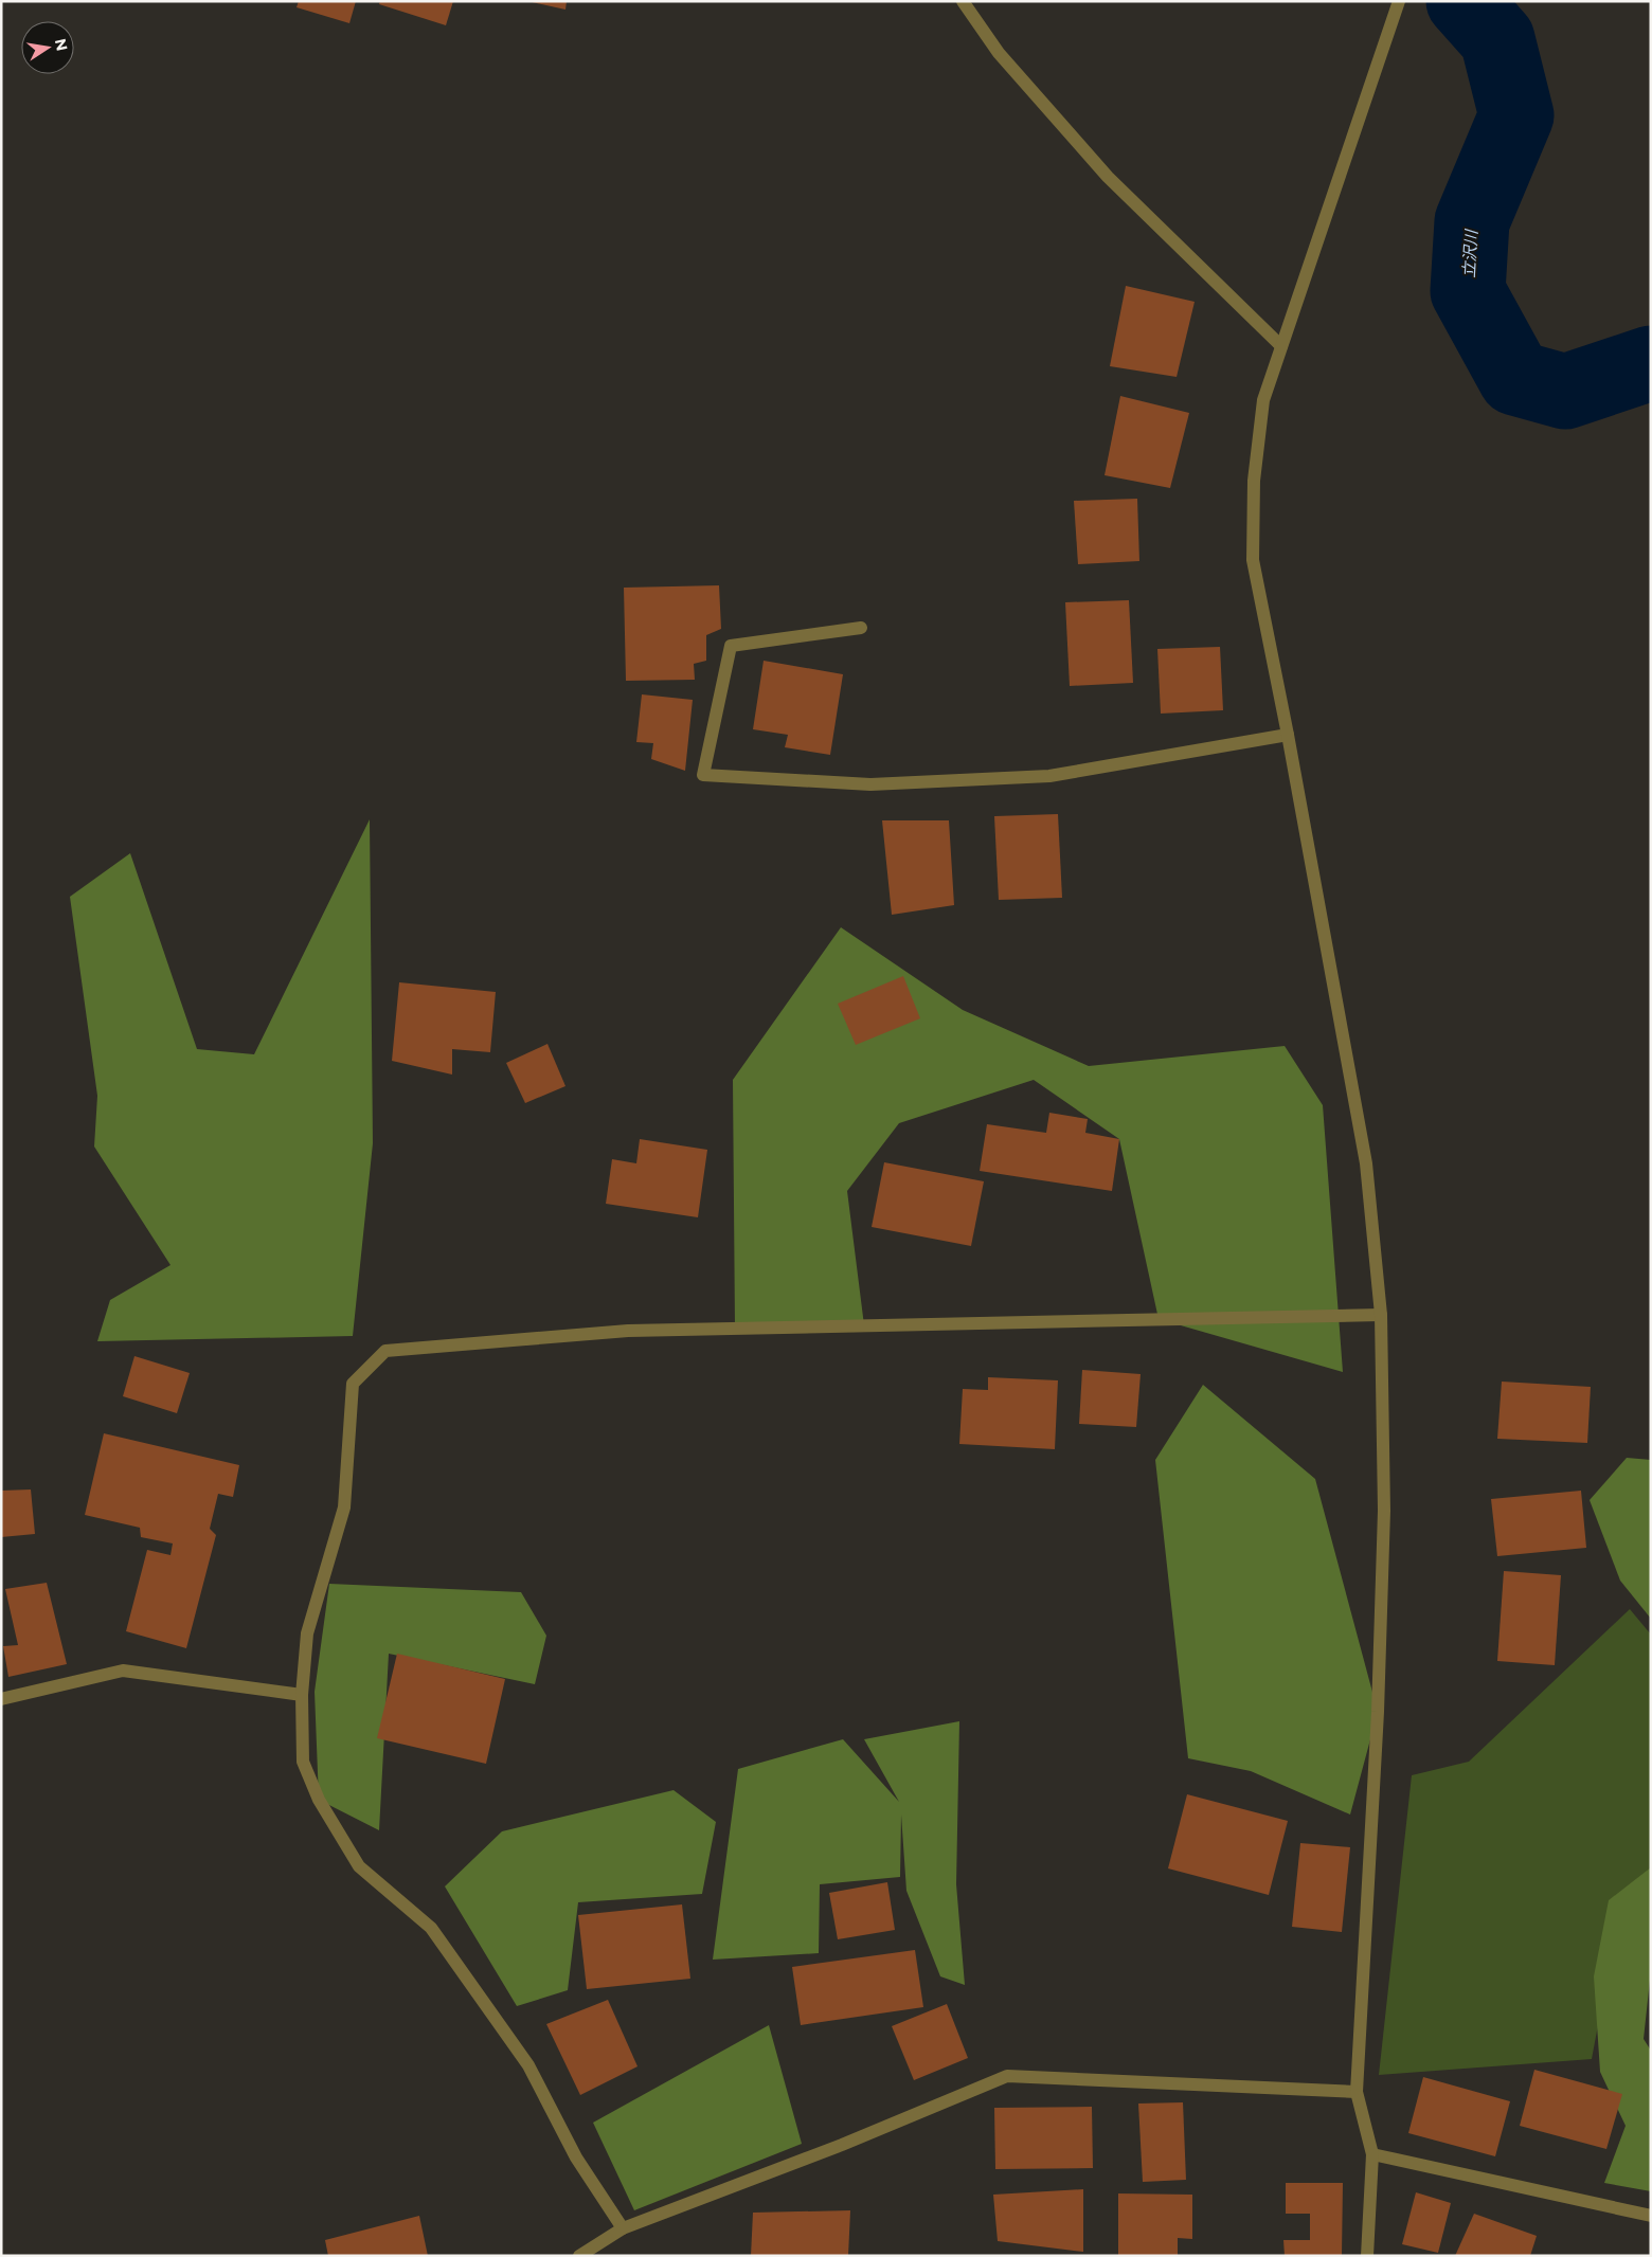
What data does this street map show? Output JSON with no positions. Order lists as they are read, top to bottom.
{
  "water": ["立沢川"],
  "north": "right"
}
